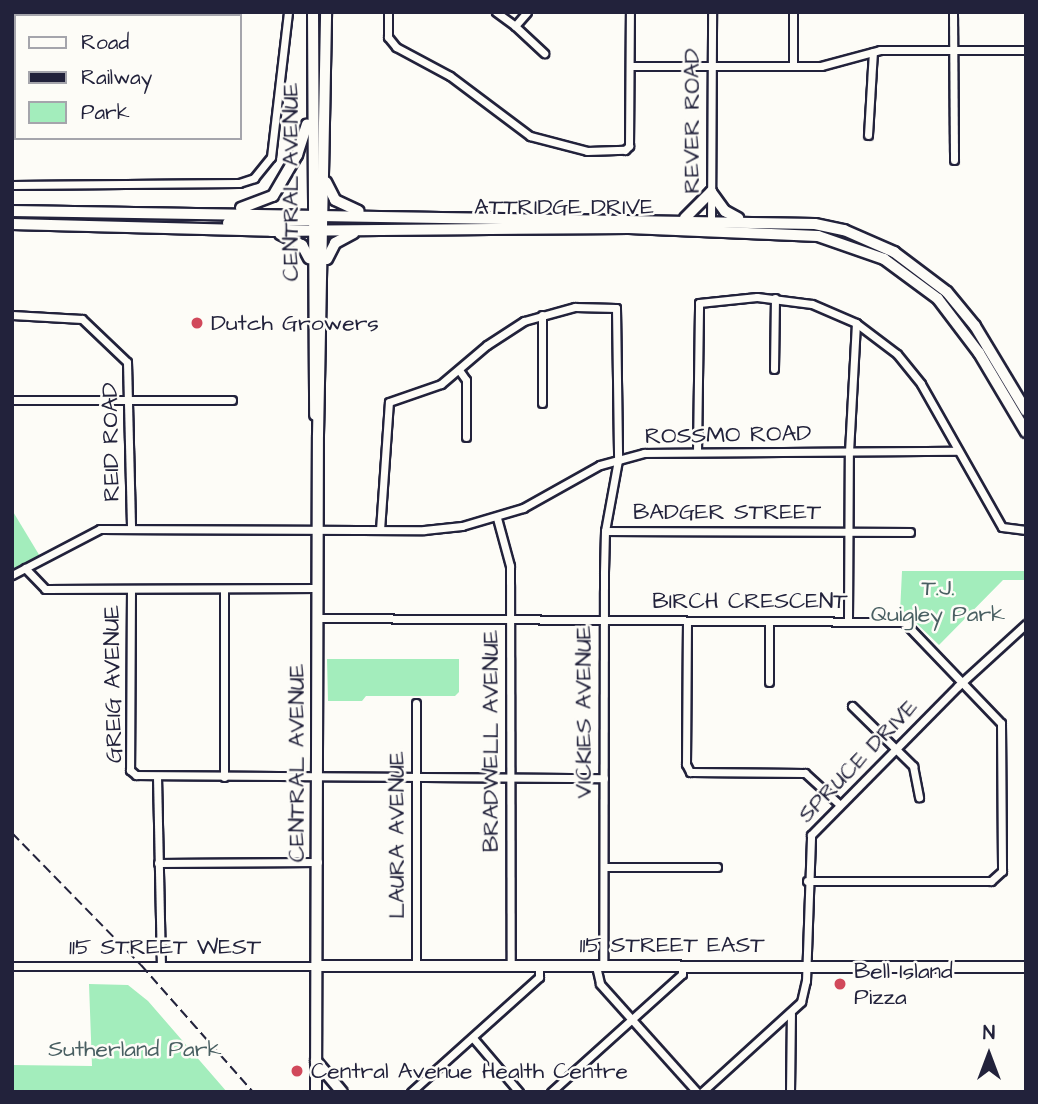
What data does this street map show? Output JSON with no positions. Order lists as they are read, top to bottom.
{
  "streets": {
    "main road": ["CENTRAL AVENUE", "ATTRIDGE DRIVE", "115 STREET EAST"],
    "street": [
      "REVER ROAD",
      "ROSSMO ROAD",
      "REID ROAD",
      "BADGER STREET",
      "BIRCH CRESCENT",
      "GREIG AVENUE",
      "VICKIES AVENUE",
      "BRADWELL AVENUE",
      "SPRUCE DRIVE",
      "LAURA AVENUE",
      "115 STREET WEST"
    ]
  },
  "crossings": [
    ["REVER ROAD", "ATTRIDGE DRIVE"],
    ["CENTRAL AVENUE", "ATTRIDGE DRIVE"],
    ["CENTRAL AVENUE", "ROSSMO ROAD"],
    ["CENTRAL AVENUE", "REID ROAD"],
    ["CENTRAL AVENUE", "BIRCH CRESCENT"],
    ["CENTRAL AVENUE", "GREIG AVENUE"],
    ["CENTRAL AVENUE", "115 STREET EAST"],
    ["CENTRAL AVENUE", "115 STREET WEST"],
    ["ROSSMO ROAD", "REID ROAD"],
    ["ROSSMO ROAD", "VICKIES AVENUE"],
    ["ROSSMO ROAD", "BRADWELL AVENUE"],
    ["BADGER STREET", "VICKIES AVENUE"],
    ["BIRCH CRESCENT", "VICKIES AVENUE"],
    ["BIRCH CRESCENT", "BRADWELL AVENUE"],
    ["BIRCH CRESCENT", "SPRUCE DRIVE"],
    ["VICKIES AVENUE", "115 STREET EAST"],
    ["BRADWELL AVENUE", "115 STREET EAST"],
    ["SPRUCE DRIVE", "115 STREET EAST"],
    ["LAURA AVENUE", "115 STREET EAST"],
    ["115 STREET EAST", "115 STREET WEST"]
  ],
  "parks": ["T.J. Quigley Park", "Sutherland Park"],
  "places": ["Dutch Growers", "Bell Island Pizza", "Central Avenue Health Centre"],
  "legend": ["Road", "Railway", "Park"],
  "north": "top"
}
